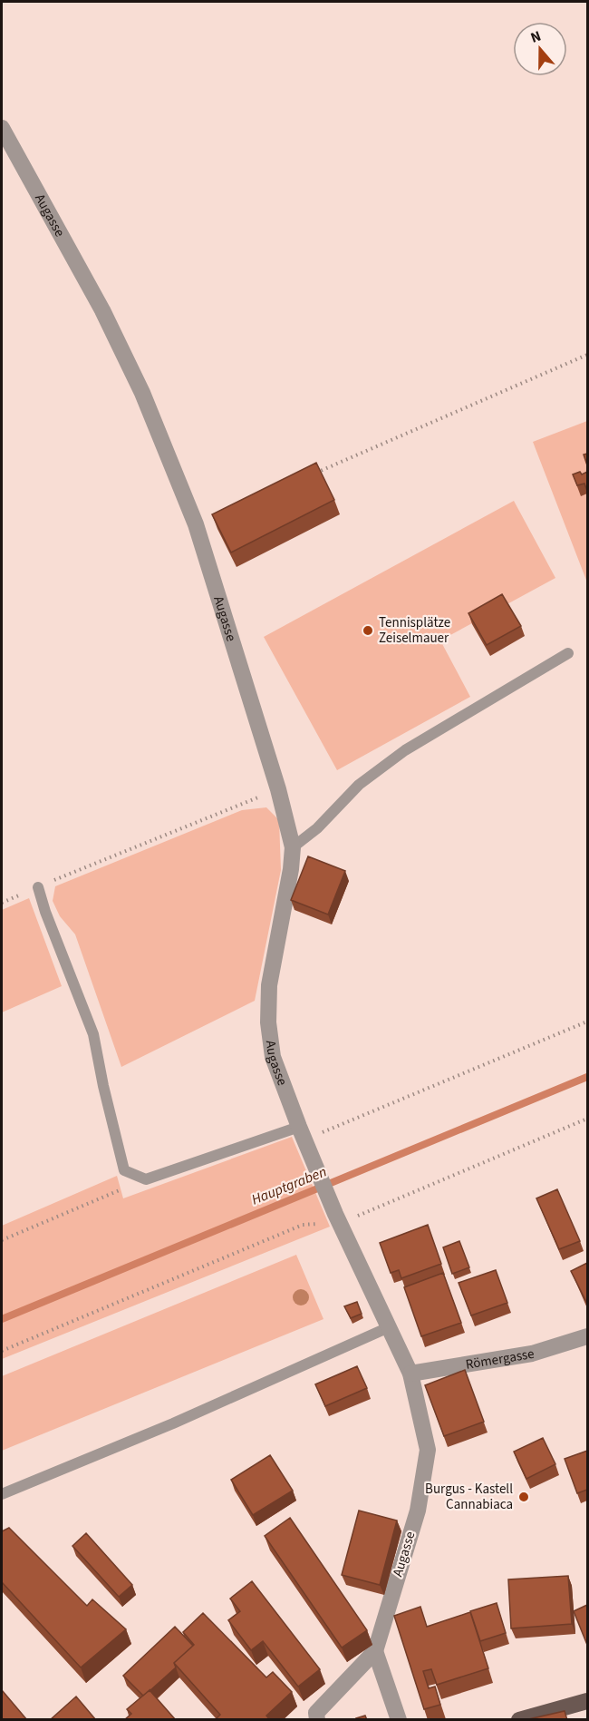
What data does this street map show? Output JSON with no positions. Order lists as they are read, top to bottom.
{
  "streets": {
    "street": ["Augasse", "Römergasse"]
  },
  "crossings": [
    ["Augasse", "Römergasse"]
  ],
  "water": ["Hauptgraben"],
  "places": ["Tennisplätze Zeiselmauer", "Burgus - Kastell Cannabiaca"],
  "north": "top"
}
